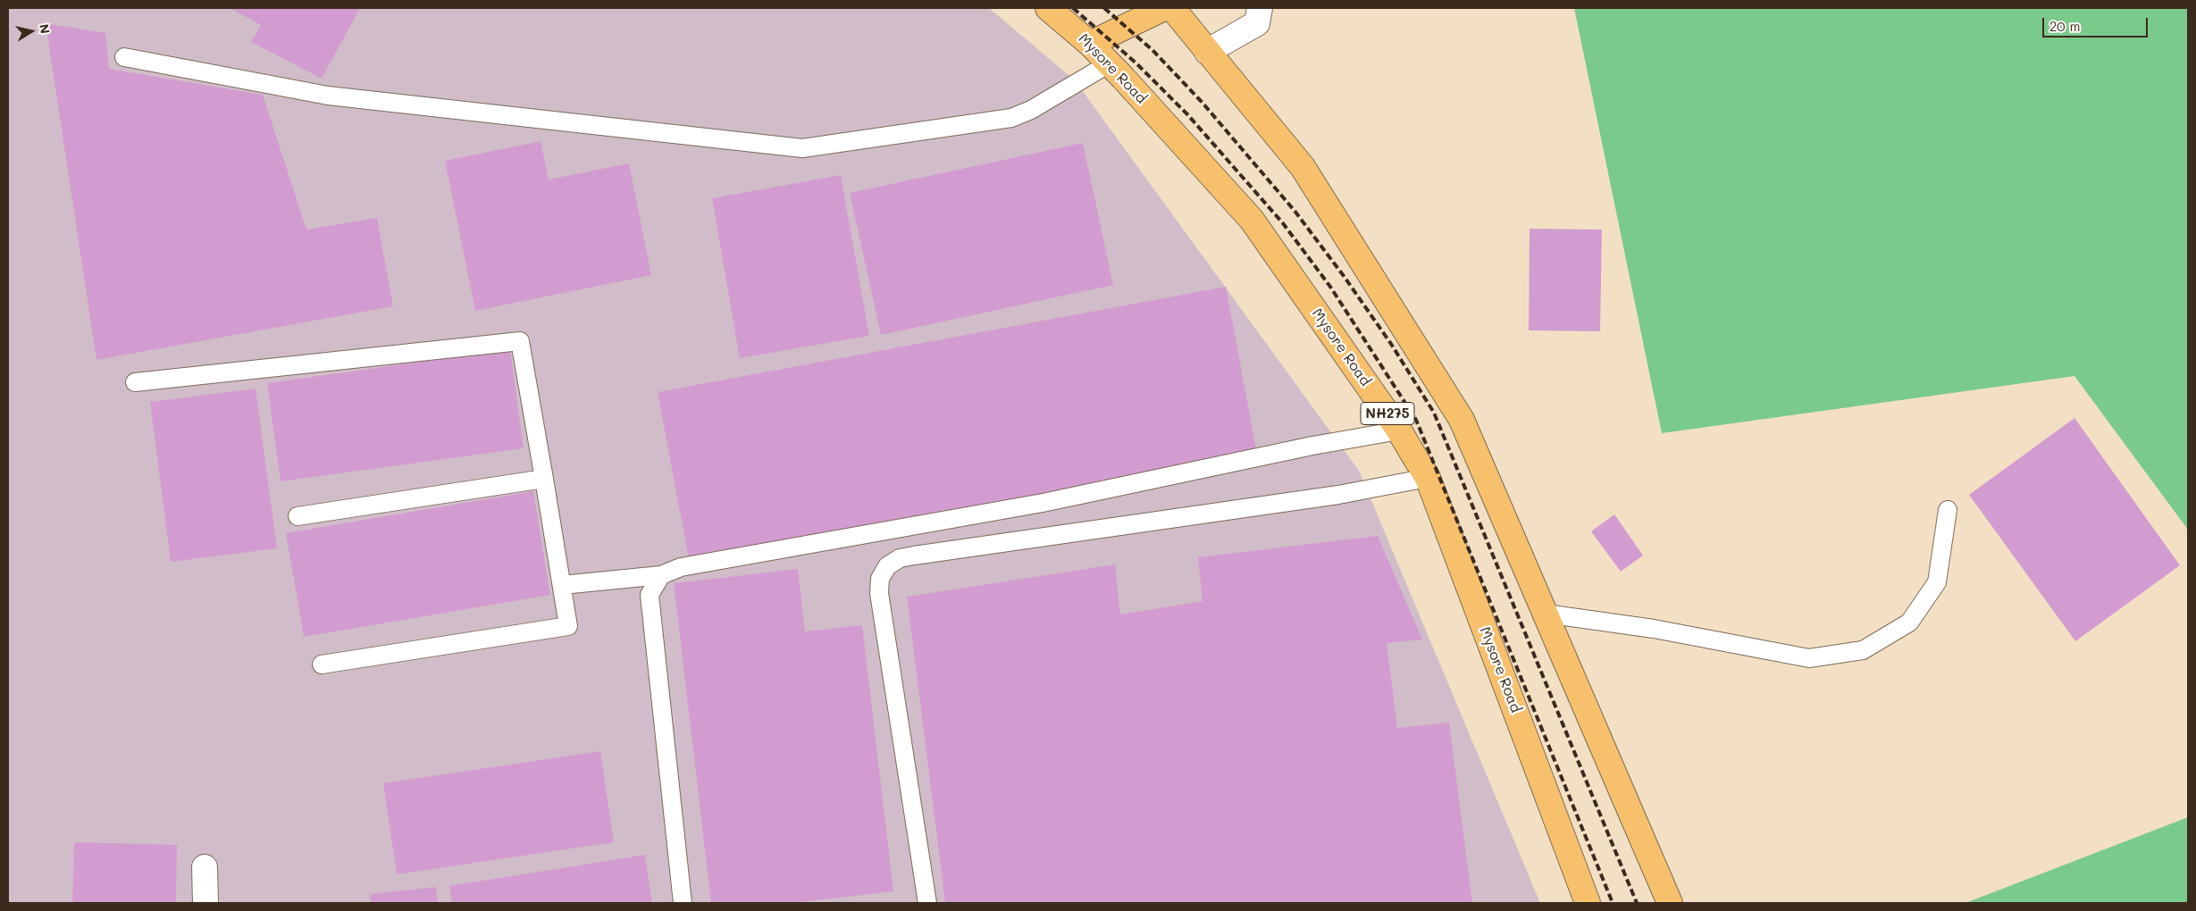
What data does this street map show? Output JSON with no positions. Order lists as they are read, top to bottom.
{
  "streets": {
    "highway": ["Mysore Road", "NH275"]
  },
  "scale_bar": "20 m",
  "north": "right"
}
